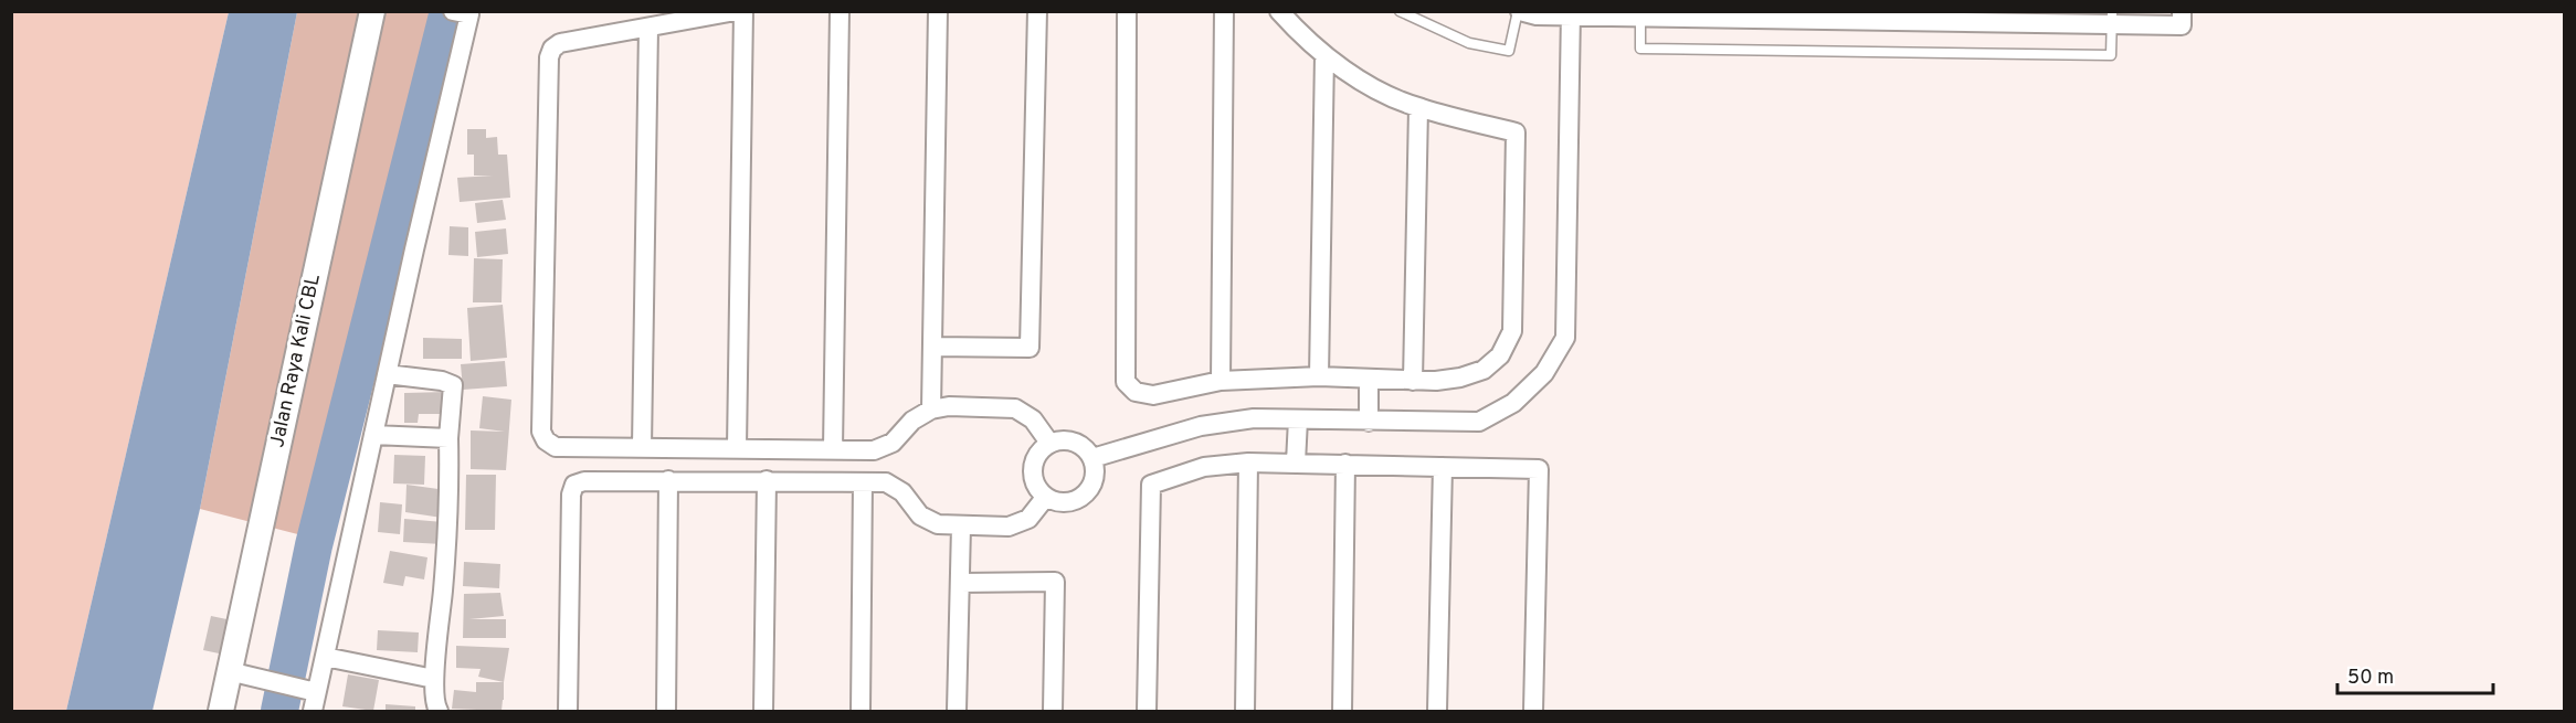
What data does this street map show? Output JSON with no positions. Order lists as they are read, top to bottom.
{
  "streets": {
    "main road": ["Jalan Raya Kali CBL"]
  },
  "scale_bar": "50 m"
}
